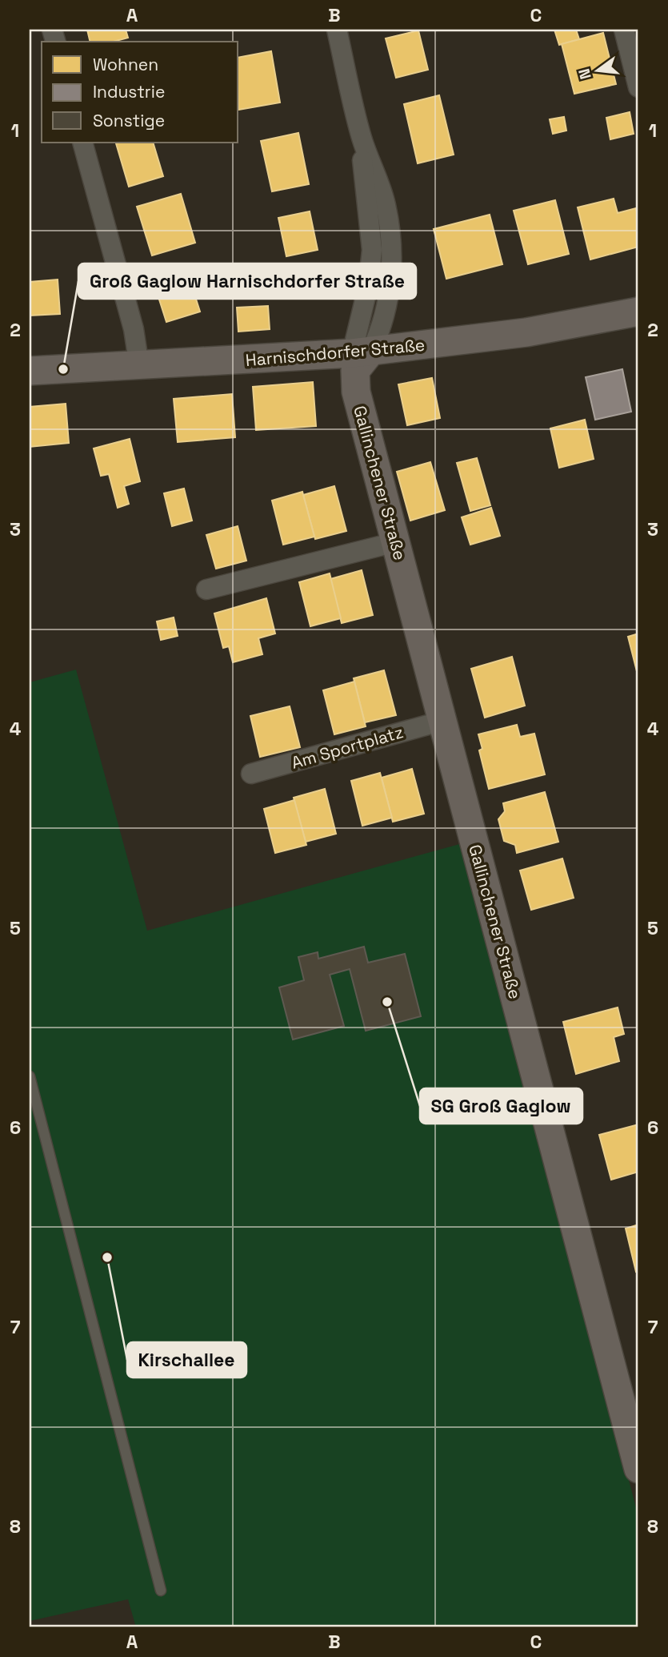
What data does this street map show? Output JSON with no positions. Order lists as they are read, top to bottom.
{
  "streets": {
    "street": ["Harnischdorfer Straße", "Gallinchener Straße", "Am Sportplatz"]
  },
  "crossings": [
    ["Harnischdorfer Straße", "Gallinchener Straße"],
    ["Gallinchener Straße", "Am Sportplatz"]
  ],
  "places": ["Groß Gaglow Harnischdorfer Straße", "SG Groß Gaglow", "Kirschallee"],
  "legend": ["Wohnen", "Industrie", "Sonstige"],
  "north": "left",
  "grid": {
    "columns": ["A", "B", "C"],
    "rows": [
      "1",
      "2",
      "3",
      "4",
      "5",
      "6",
      "7",
      "8"
    ]
  }
}
